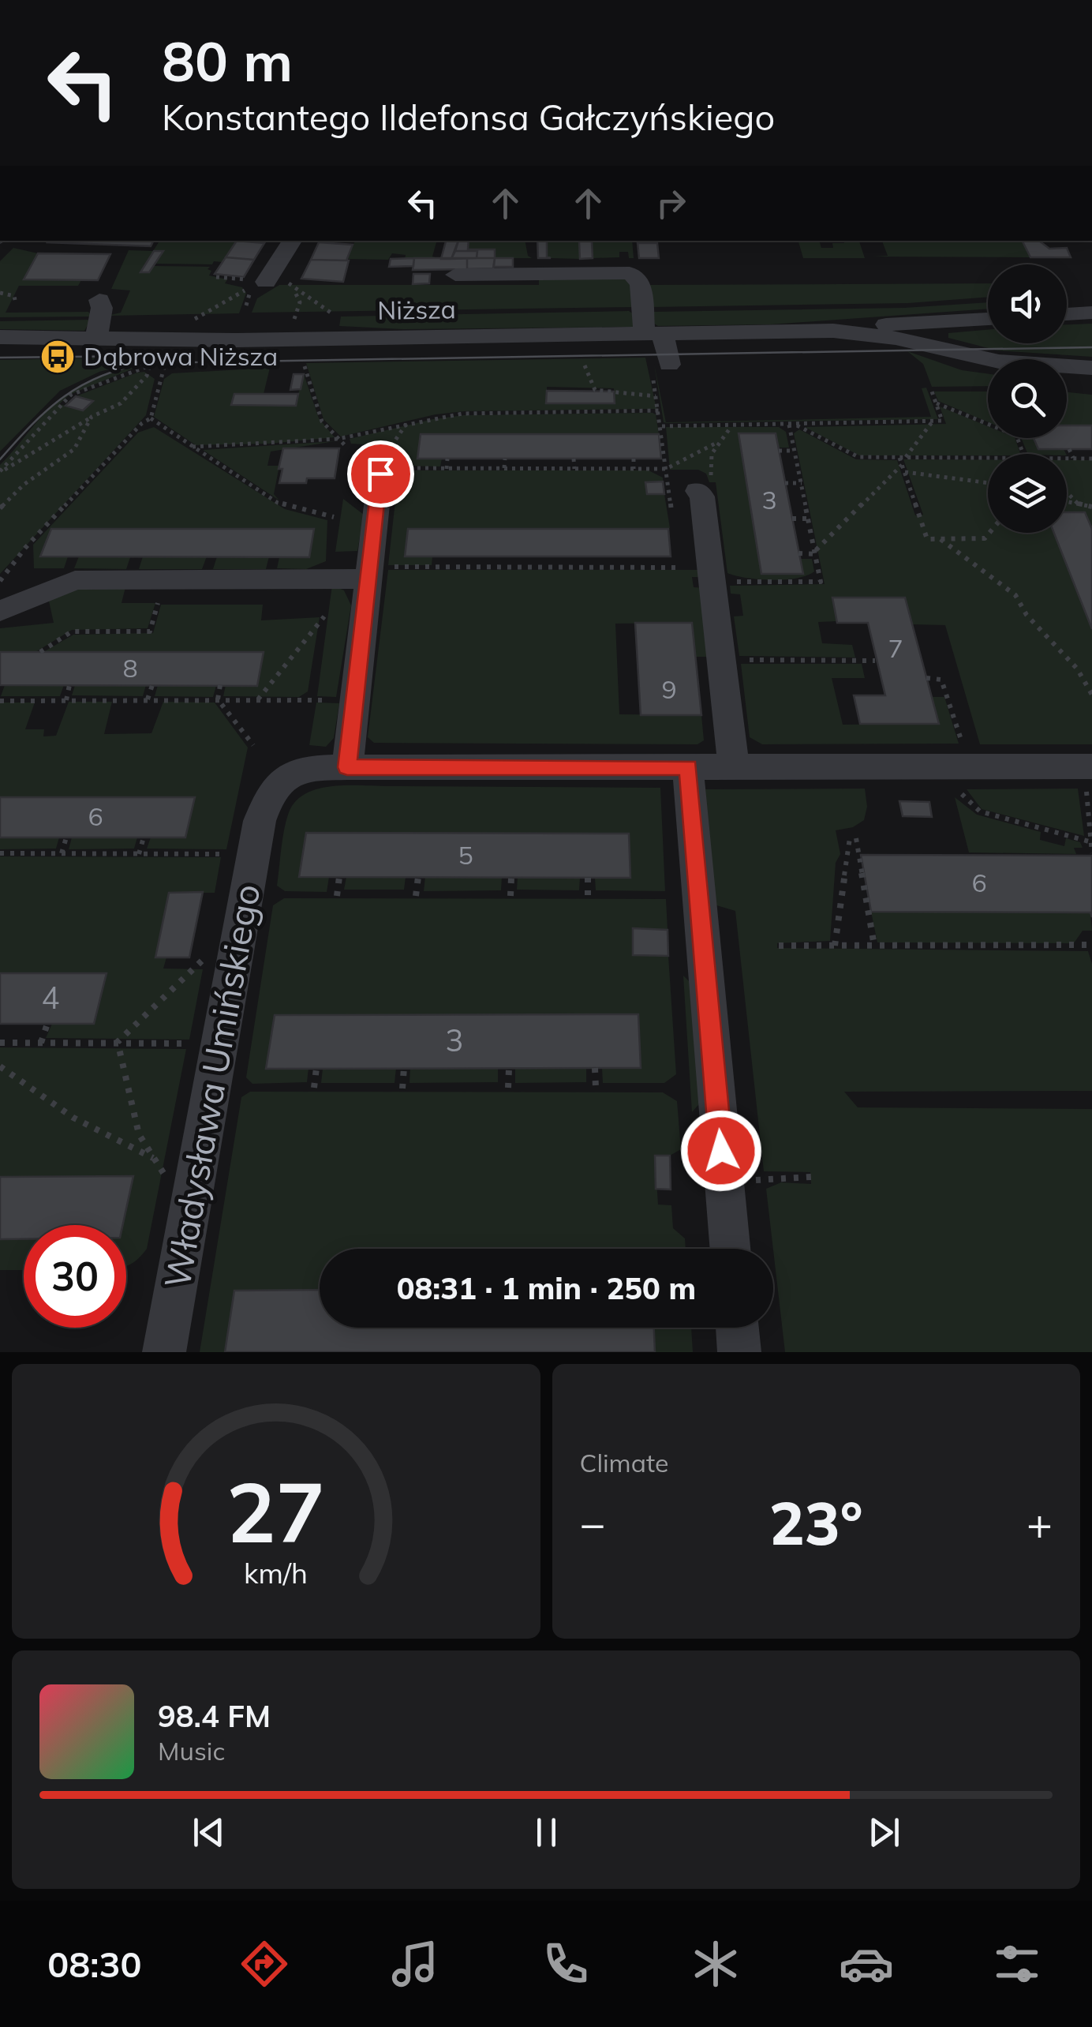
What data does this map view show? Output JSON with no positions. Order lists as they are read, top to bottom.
{
  "streets": {
    "street": ["Niższa", "Władysława Umińskiego"]
  },
  "places": {
    "bus stop": ["Dąbrowa Niższa"]
  },
  "house_numbers": [
    "3",
    "7",
    "8",
    "9",
    "6",
    "5",
    "6",
    "4",
    "3"
  ],
  "page": {
    "turn": ["80 m", "Konstantego Ildefonsa Gałczyńskiego"],
    "limit": "30",
    "trip": "08:31 · 1 min · 250 m",
    "tile": "Climate",
    "heat": ["−", "23°", "+"],
    "song": ["98.4 FM", "Music"],
    "tabs": "08:30",
    "gauge": ["27", "km/h"]
  }
}
